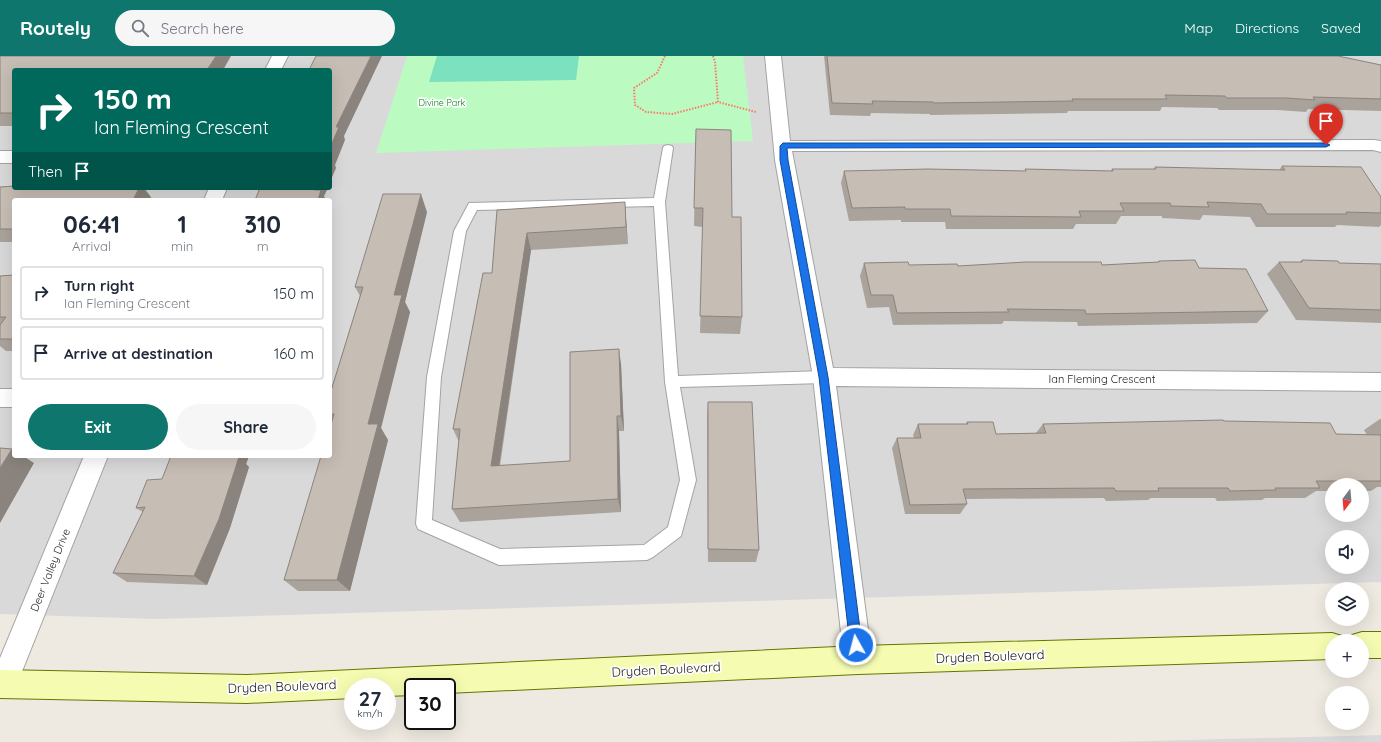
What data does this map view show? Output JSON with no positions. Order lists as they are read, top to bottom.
{
  "streets": {
    "street": ["Ian Fleming Crescent", "Deer Valley Drive", "Dryden Boulevard"]
  },
  "crossings": [
    ["Deer Valley Drive", "Dryden Boulevard"]
  ],
  "parks": ["Divine Park"],
  "north": "bottom",
  "page": {
    "header": "Routely",
    "search": "Search here",
    "nav": ["Map", "Directions", "Saved"],
    "turn": ["150 m", "Ian Fleming Crescent"],
    "then": "Then",
    "eta": [
      "06:41",
      "Arrival",
      "1",
      "min",
      "310",
      "m"
    ],
    "list": [
      {
        "name": "Turn right",
        "note": "Ian Fleming Crescent",
        "value": "150 m"
      },
      {
        "name": "Arrive at destination",
        "value": "160 m"
      }
    ],
    "buttons": ["Exit", "Share"],
    "map_buttons": ["+", "−"],
    "speed": "27 km/h",
    "limit": "30"
  }
}
